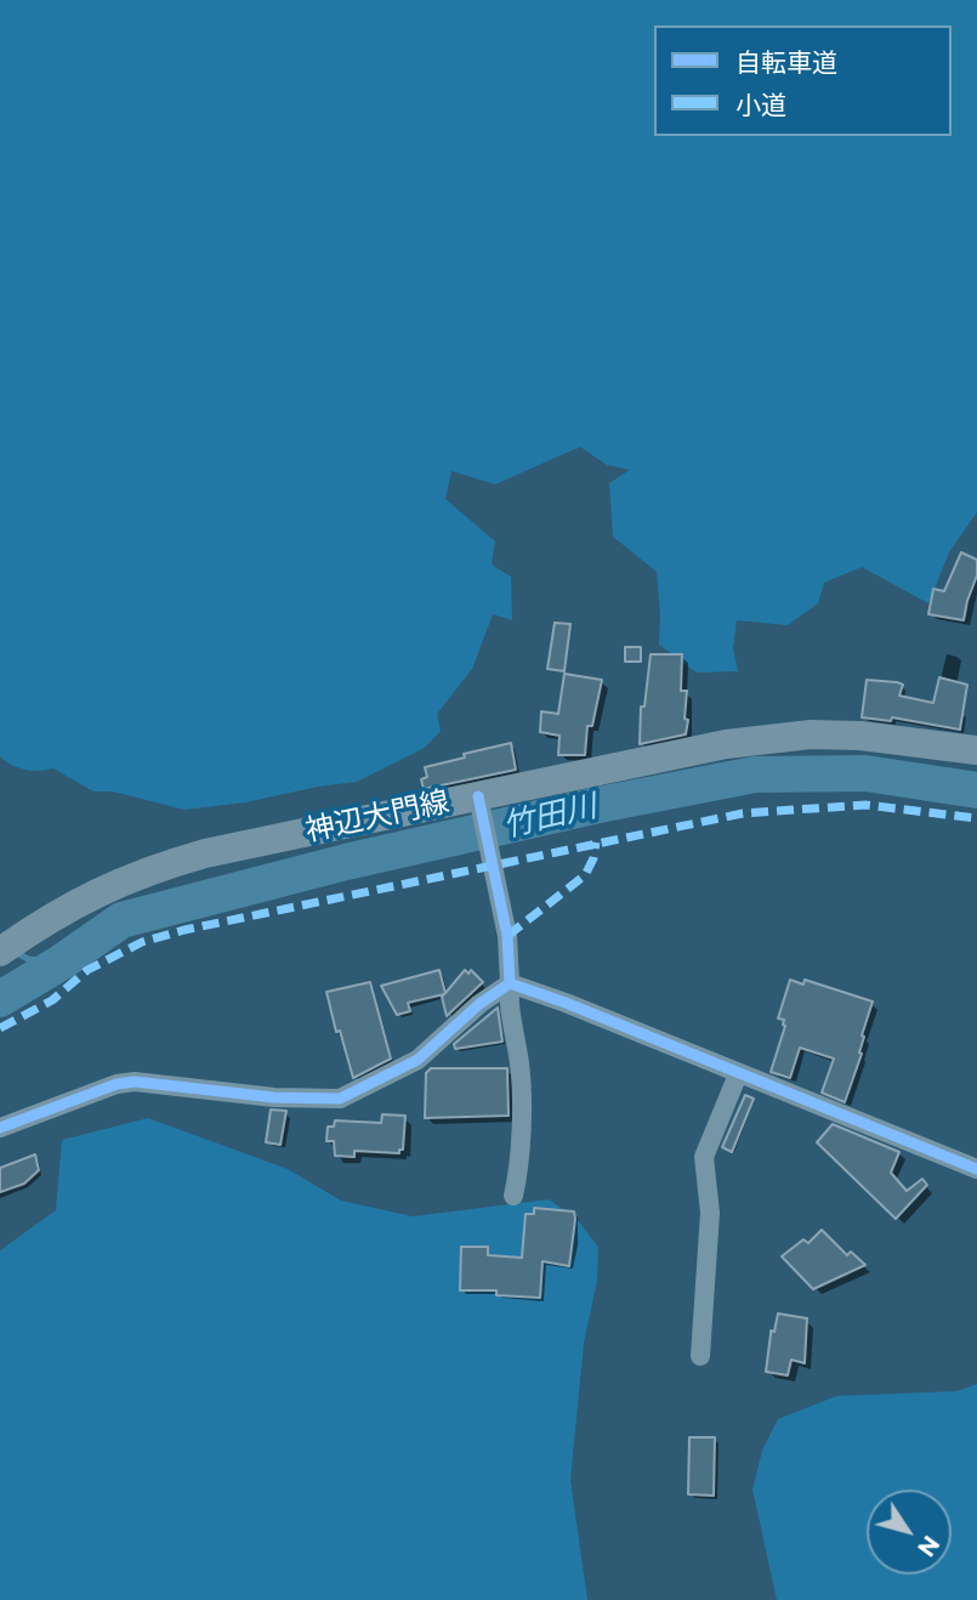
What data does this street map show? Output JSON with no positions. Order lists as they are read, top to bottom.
{
  "streets": {
    "main road": ["神辺大門線"]
  },
  "water": ["竹田川"],
  "legend": ["自転車道", "小道"],
  "north": "bottom right"
}
